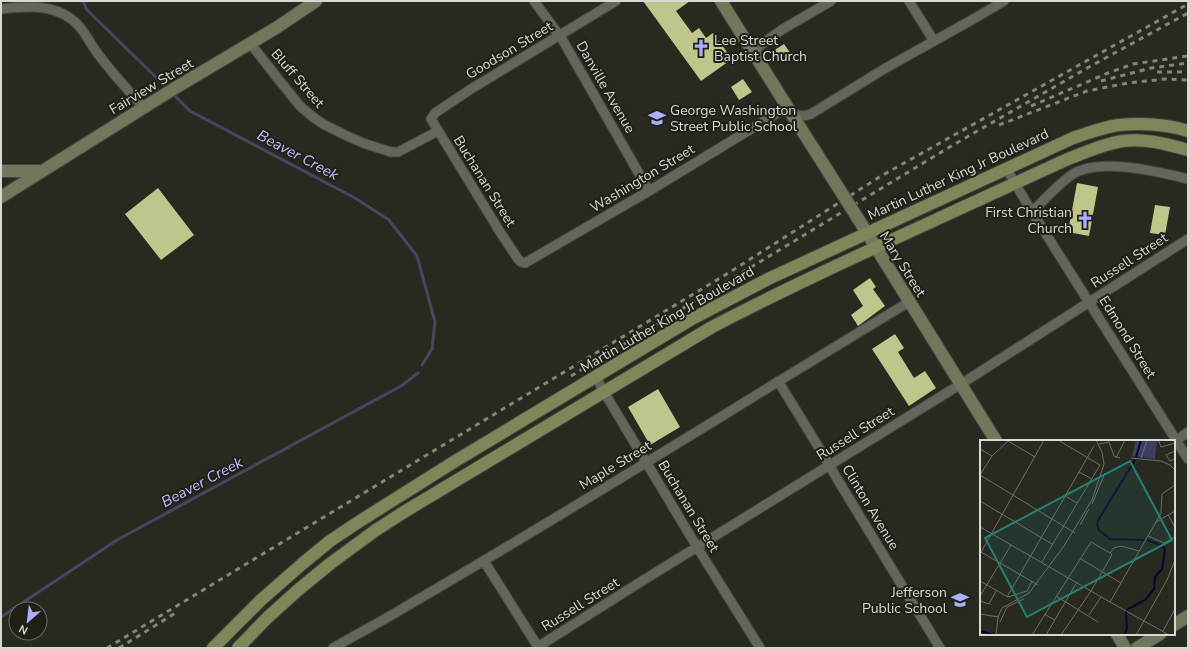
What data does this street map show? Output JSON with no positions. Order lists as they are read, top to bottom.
{
  "streets": {
    "main road": ["Fairview Street", "Martin Luther King Jr Boulevard", "Mary Street"],
    "street": [
      "Goodson Street",
      "Bluff Street",
      "Danville Avenue",
      "Washington Street",
      "Buchanan Street",
      "Russell Street",
      "Edmond Street",
      "Maple Street",
      "Clinton Avenue"
    ]
  },
  "crossings": [
    ["Goodson Street", "Bluff Street"],
    ["Goodson Street", "Danville Avenue"],
    ["Goodson Street", "Buchanan Street"],
    ["Bluff Street", "Fairview Street"],
    ["Bluff Street", "Buchanan Street"],
    ["Danville Avenue", "Washington Street"],
    ["Martin Luther King Jr Boulevard", "Buchanan Street"],
    ["Martin Luther King Jr Boulevard", "Mary Street"],
    ["Martin Luther King Jr Boulevard", "Edmond Street"],
    ["Washington Street", "Buchanan Street"],
    ["Washington Street", "Mary Street"],
    ["Buchanan Street", "Russell Street"],
    ["Buchanan Street", "Maple Street"],
    ["Russell Street", "Mary Street"],
    ["Russell Street", "Edmond Street"],
    ["Russell Street", "Clinton Avenue"],
    ["Mary Street", "Maple Street"],
    ["Maple Street", "Clinton Avenue"]
  ],
  "water": ["Beaver Creek"],
  "places": {
    "church": ["Lee Street Baptist Church", "First Christian Church"],
    "school or university": ["George Washington Street Public School", "Jefferson Public School"]
  },
  "north": "bottom left"
}
